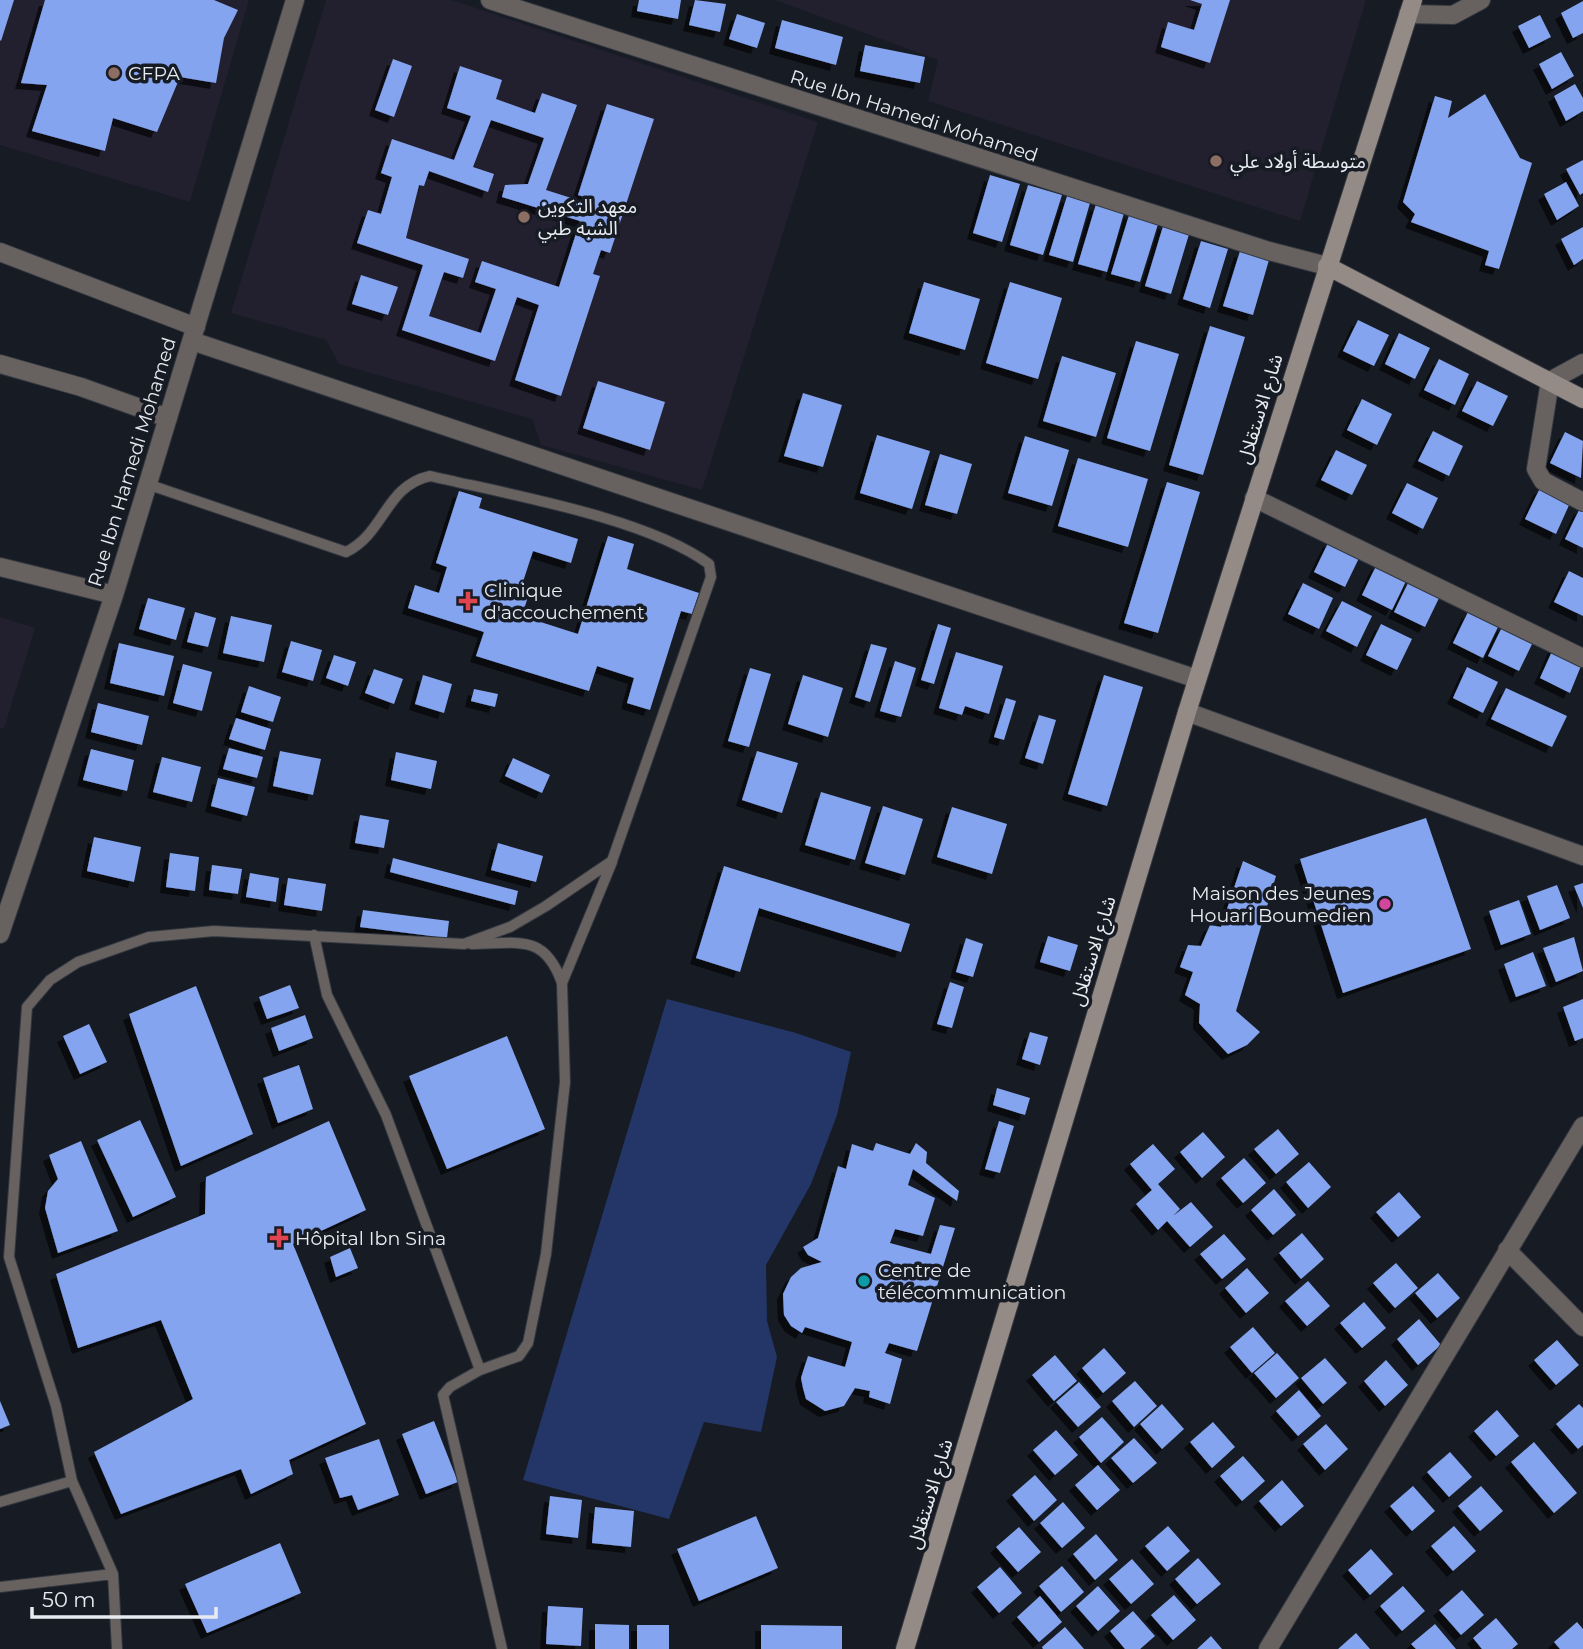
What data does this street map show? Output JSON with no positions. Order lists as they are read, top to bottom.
{
  "streets": {
    "street": ["Rue Ibn Hamedi Mohamed", "شارع الاستقلال"]
  },
  "crossings": [
    ["Rue Ibn Hamedi Mohamed", "شارع الاستقلال"]
  ],
  "places": {
    "other": [
      "CFPA",
      "متوسطة أولاد علي",
      "معهد التكوين الشبه طبي",
      "Maison des Jeunes Houari Boumedien",
      "Centre de télécommunication"
    ],
    "health": ["Clinique d'accouchement", "Hôpital Ibn Sina"]
  },
  "scale_bar": "50 m"
}
